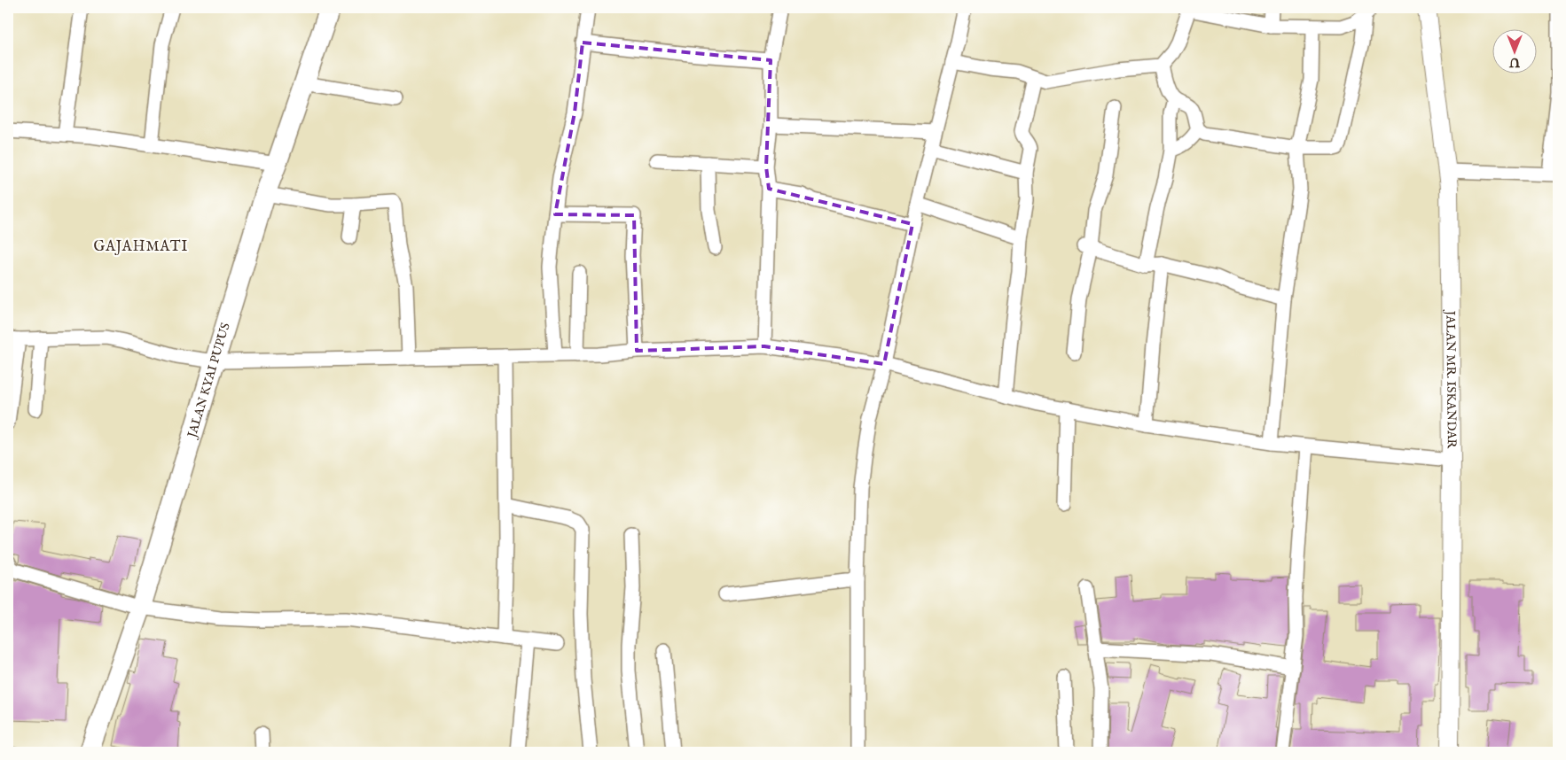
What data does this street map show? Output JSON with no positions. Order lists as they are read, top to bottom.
{
  "streets": {
    "main road": ["JALAN MR. ISKANDAR", "JALAN KYAI PUPUS"]
  },
  "districts": ["GAJAHMATI"],
  "north": "bottom"
}
